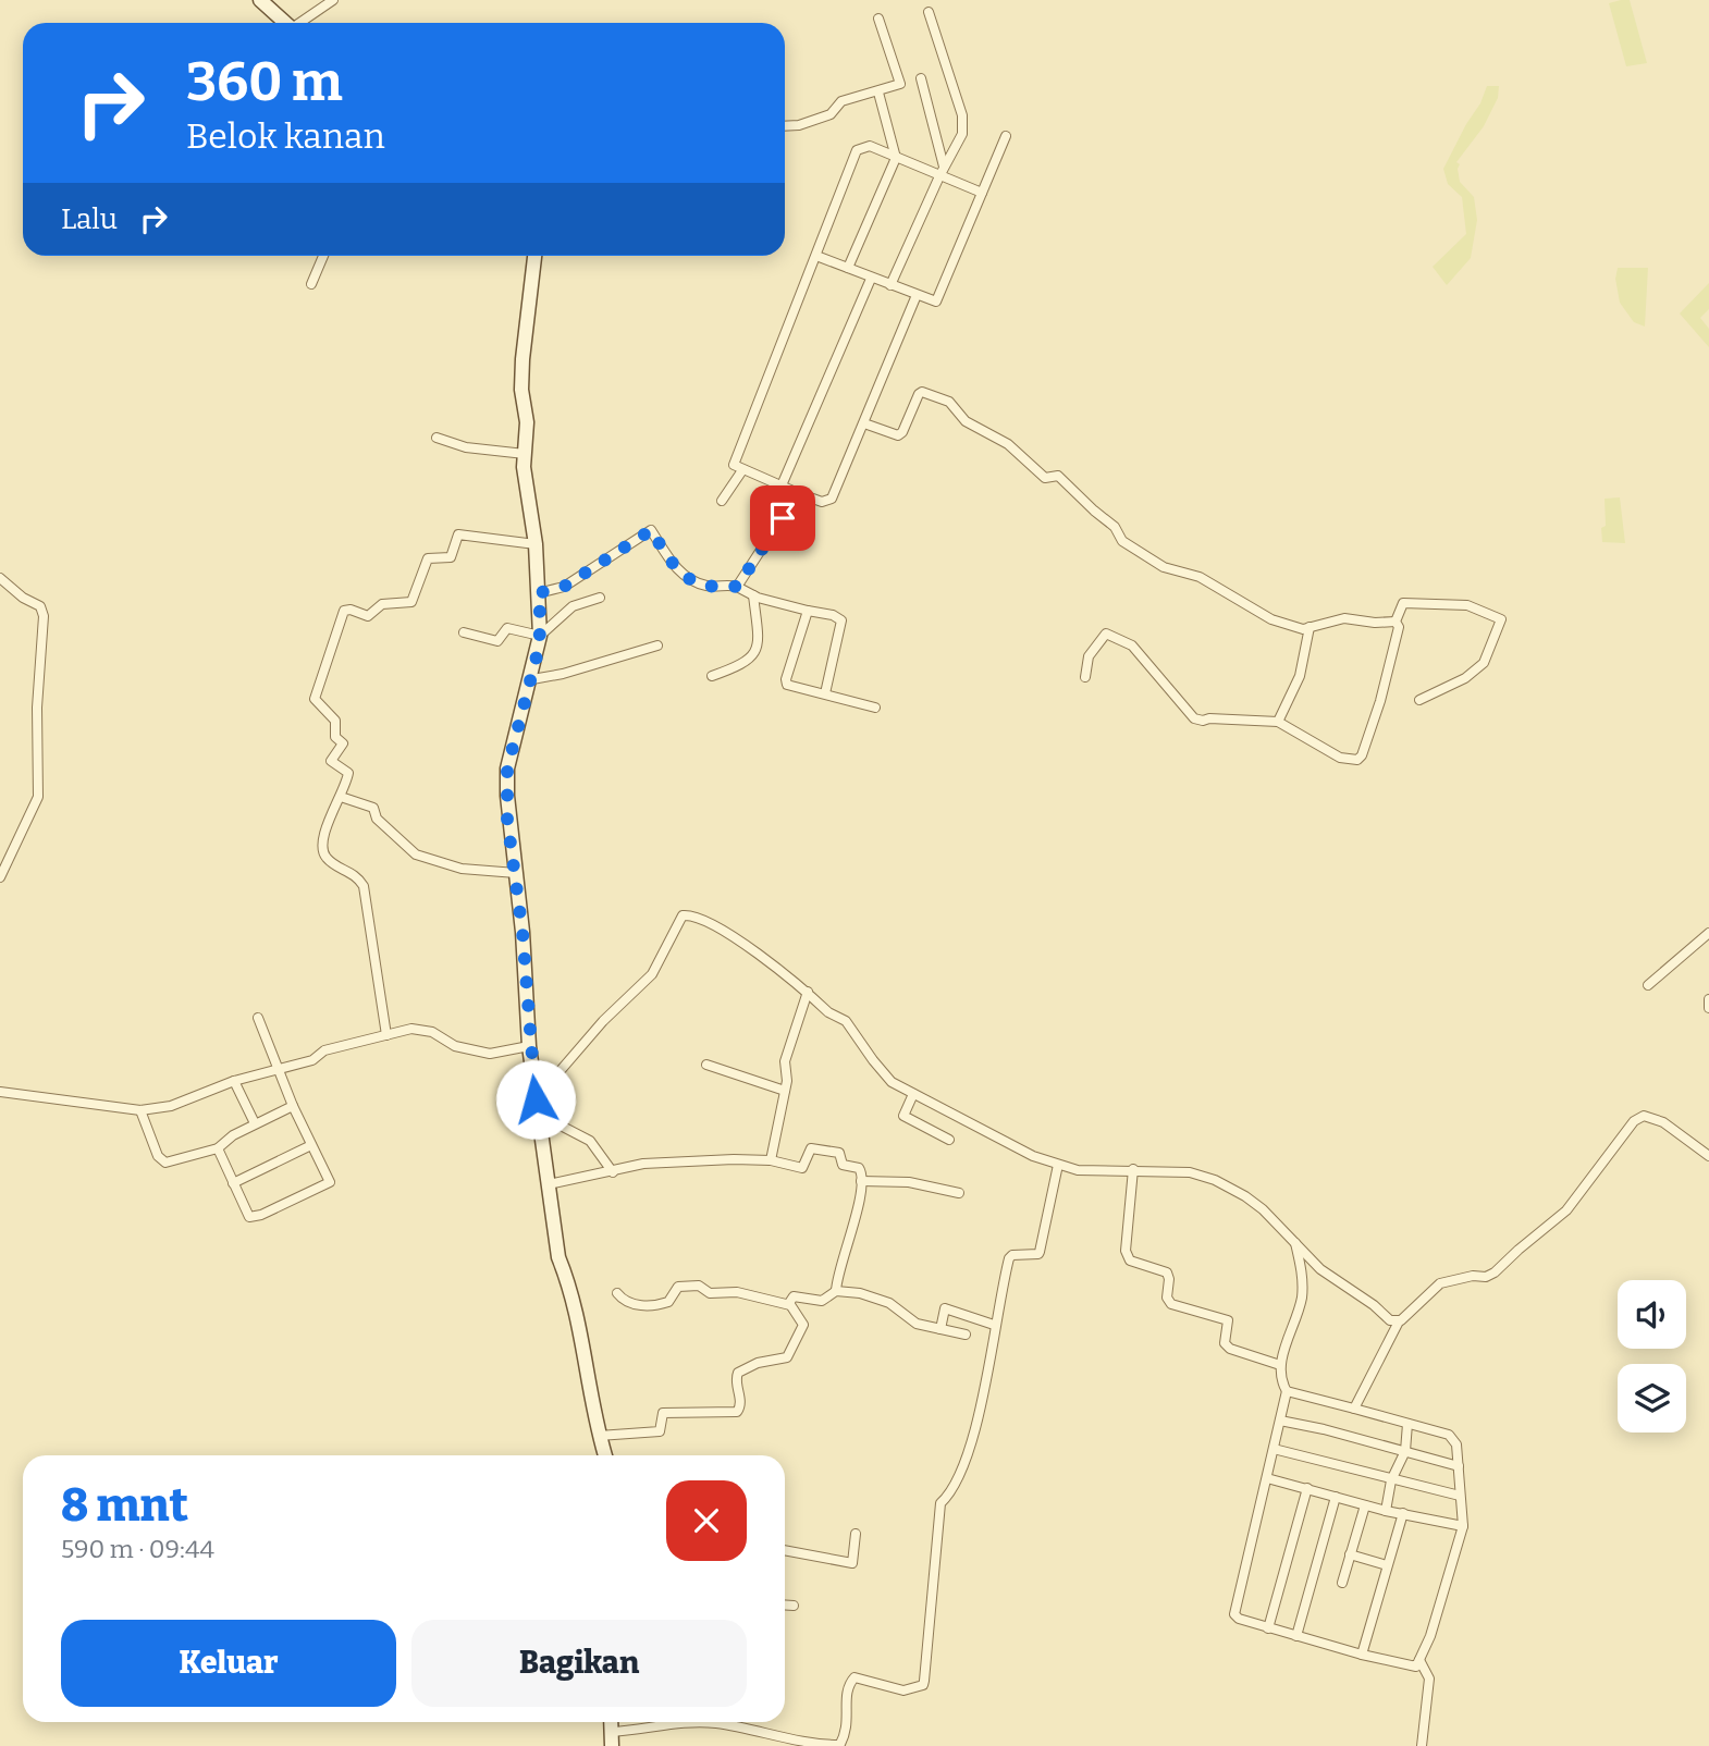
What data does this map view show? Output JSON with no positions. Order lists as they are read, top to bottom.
{
  "page": {
    "turn": ["360 m", "Belok kanan"],
    "then": "Lalu",
    "heading": ["8 mnt", "590 m · 09:44"],
    "buttons": ["Keluar", "Bagikan"]
  }
}
